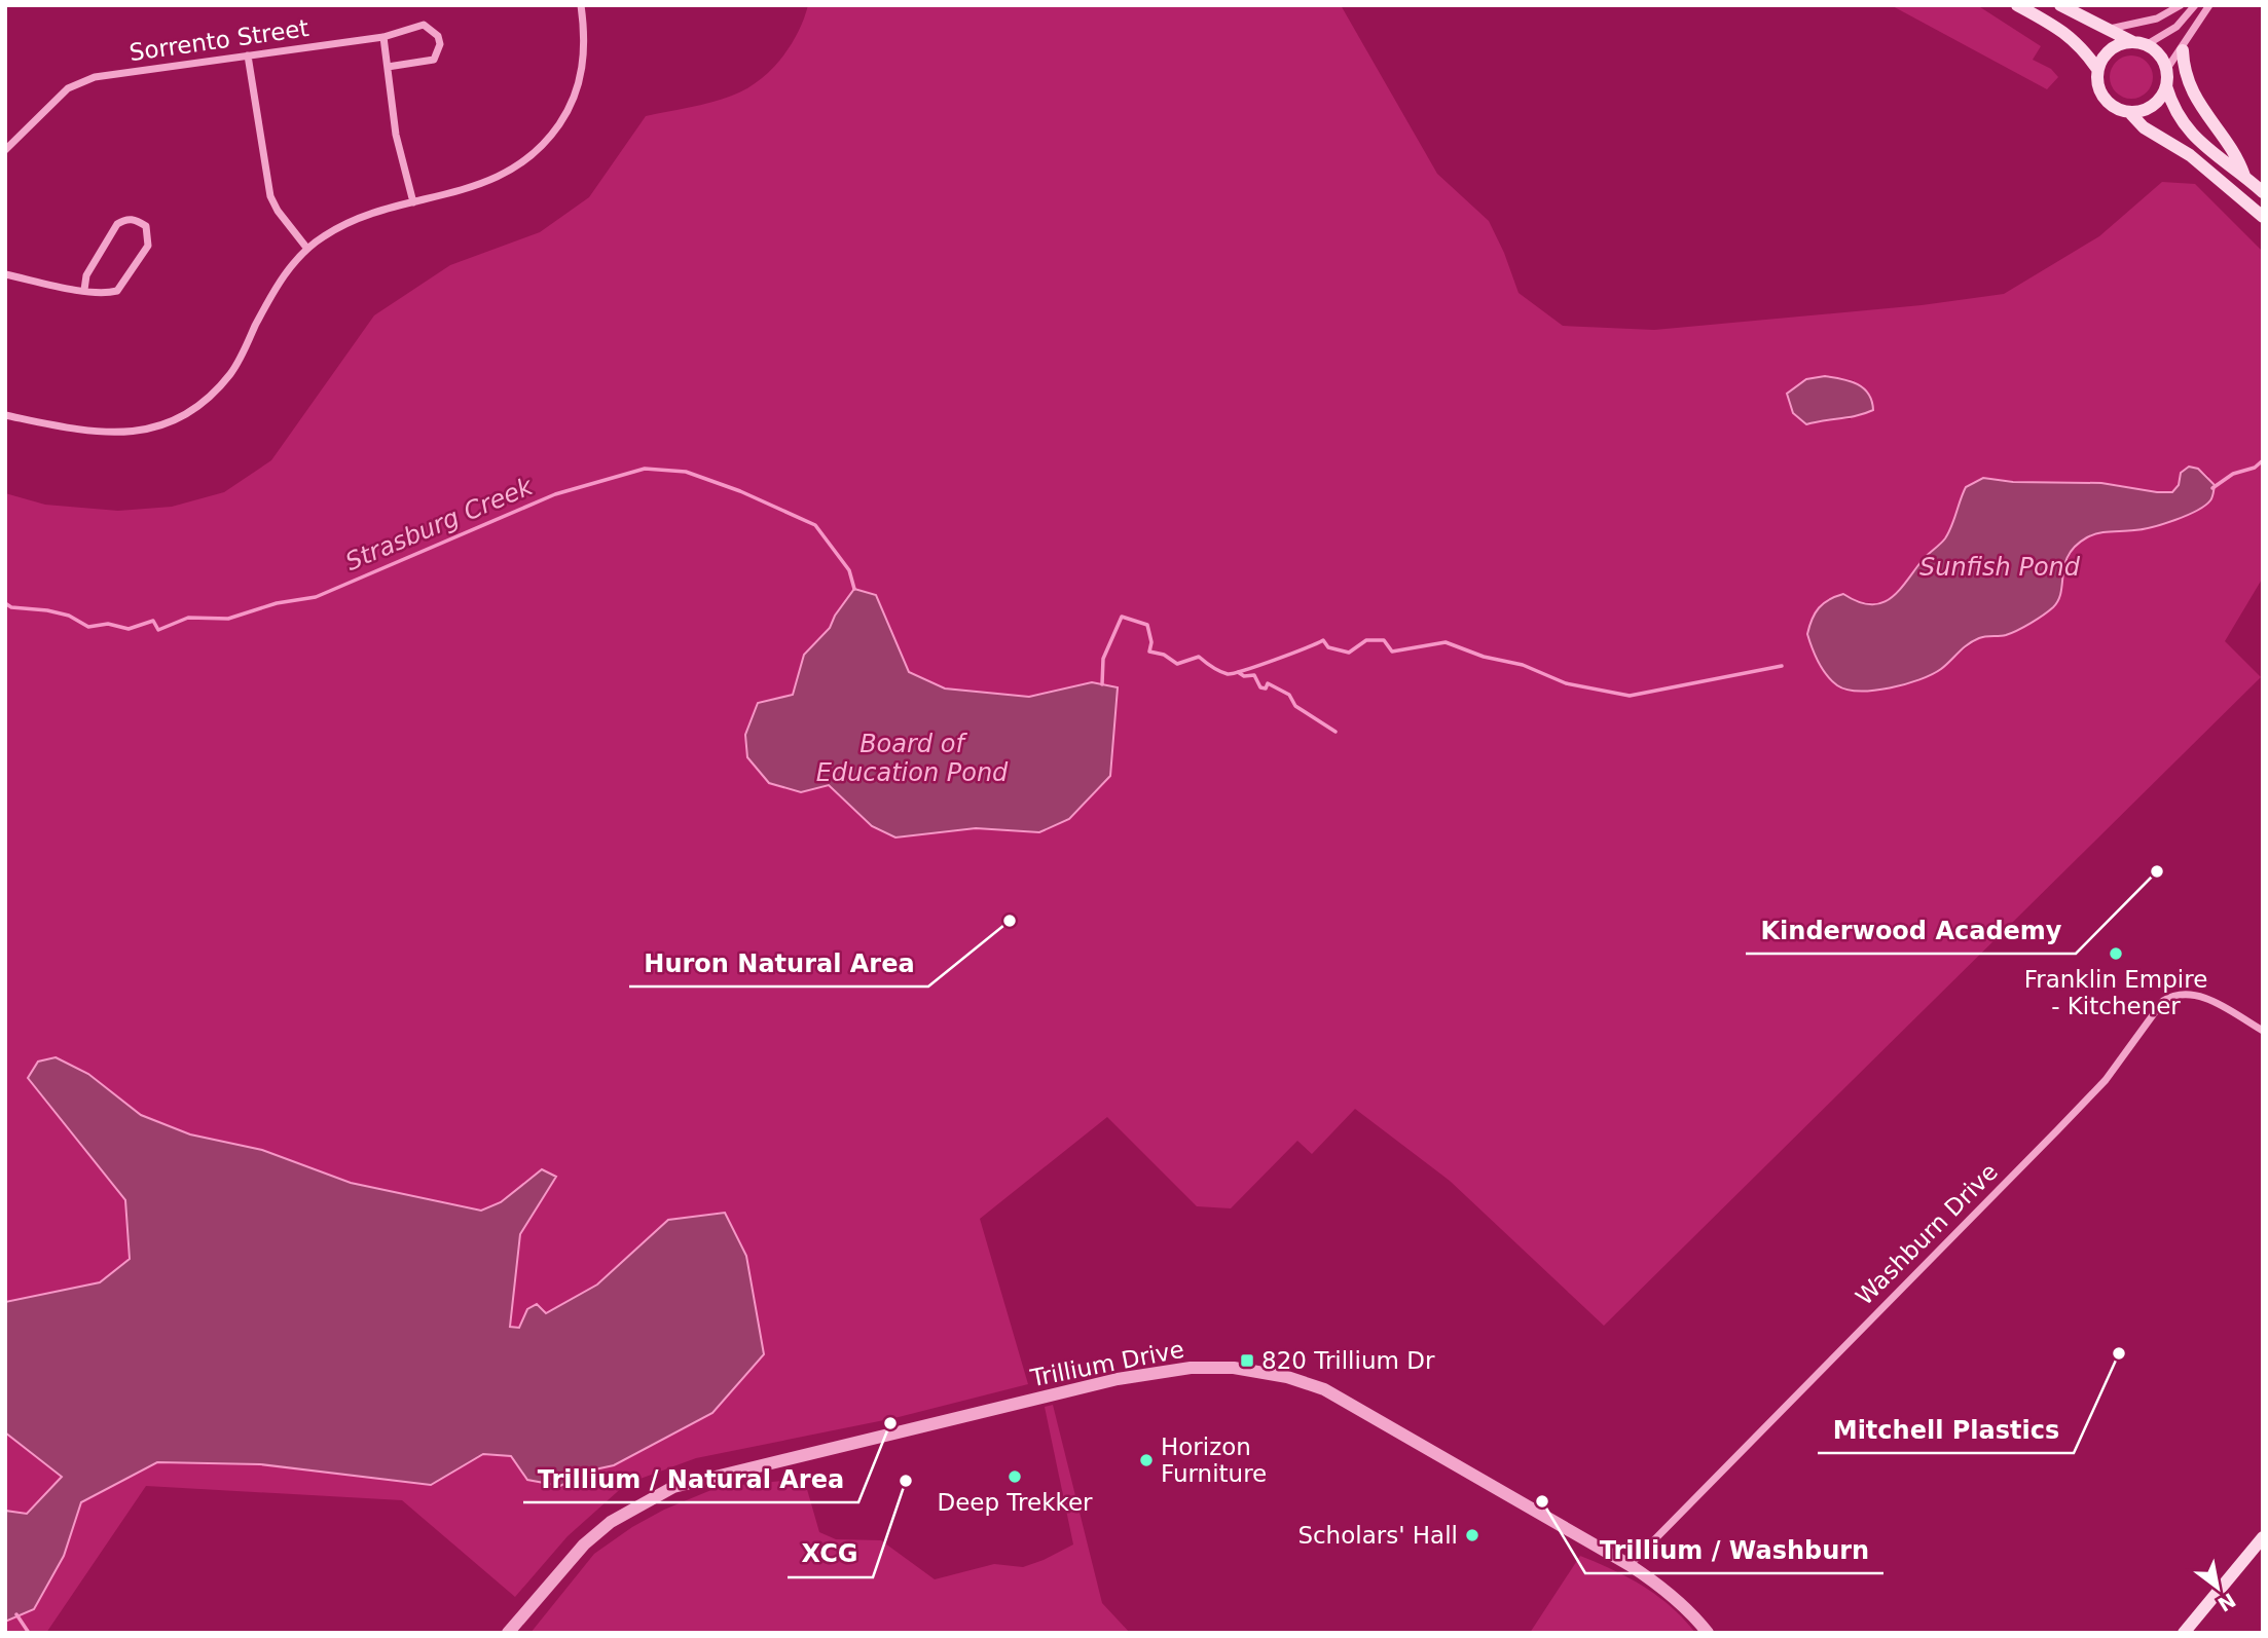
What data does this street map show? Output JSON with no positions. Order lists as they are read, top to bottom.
{
  "streets": {
    "street": ["Sorrento Street", "Washburn Drive", "Trillium Drive"]
  },
  "crossings": [
    ["Washburn Drive", "Trillium Drive"]
  ],
  "water": ["Strasburg Creek", "Sunfish Pond", "Board of Education Pond"],
  "places": {
    "other": [
      "Kinderwood Academy",
      "Huron Natural Area",
      "Franklin Empire - Kitchener",
      "Mitchell Plastics",
      "Trillium / Natural Area",
      "Horizon Furniture",
      "Deep Trekker",
      "XCG",
      "Trillium / Washburn",
      "Scholars' Hall"
    ],
    "transit": ["820 Trillium Dr"]
  },
  "north": "bottom right"
}
